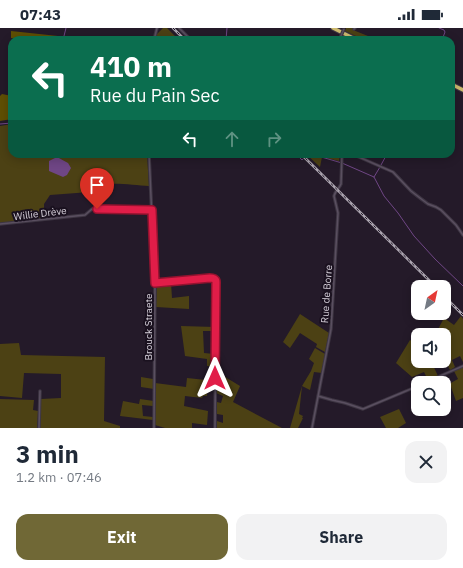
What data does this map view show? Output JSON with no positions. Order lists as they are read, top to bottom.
{
  "streets": {
    "street": ["Willie Drève", "Rue de Borre", "Brouck Straete"]
  },
  "crossings": [
    ["Willie Drève", "Brouck Straete"]
  ],
  "north": "top right",
  "page": {
    "status": "07:43",
    "turn": ["410 m", "Rue du Pain Sec"],
    "heading": ["3 min", "1.2 km · 07:46"],
    "buttons": ["Exit", "Share"]
  }
}
